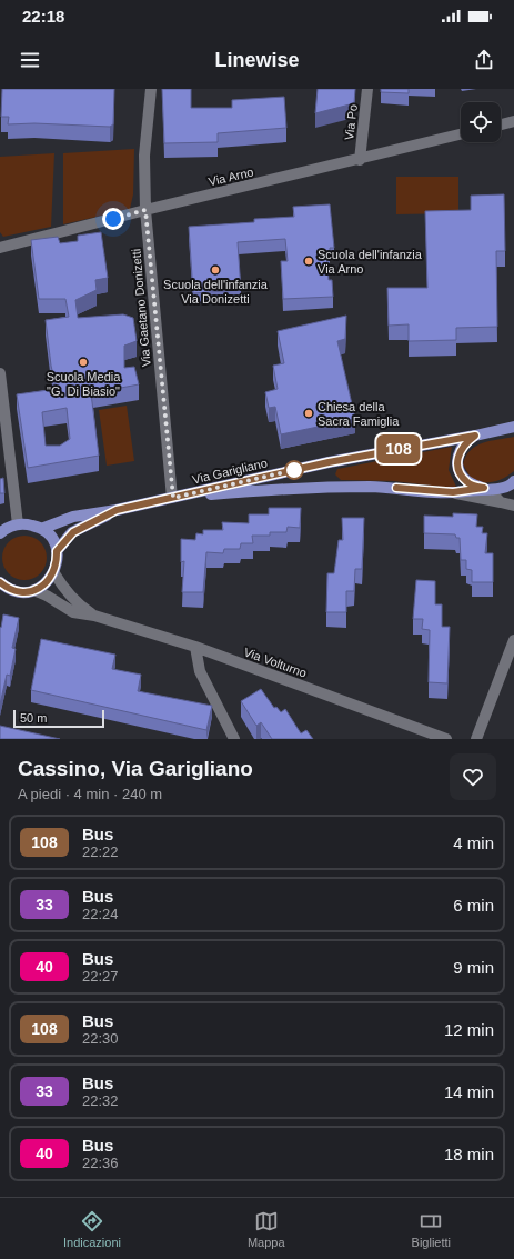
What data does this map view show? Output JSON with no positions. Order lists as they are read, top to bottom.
{
  "streets": {
    "main road": ["Via Garigliano"],
    "street": [
      "Via Po",
      "Via Arno",
      "Via Gaetano Donizetti",
      "Via Volturno"
    ]
  },
  "crossings": [
    ["Via Po", "Via Arno"],
    ["Via Arno", "Via Gaetano Donizetti"],
    ["Via Gaetano Donizetti", "Via Garigliano"]
  ],
  "places": [
    "Scuola dell'infanzia Via Arno",
    "Scuola dell'infanzia Via Donizetti",
    "Scuola Media \"G. Di Biasio\"",
    "Chiesa della Sacra Famiglia"
  ],
  "lines": ["bus line 108"],
  "scale_bar": "50 m",
  "page": {
    "status": "22:18",
    "header": "Linewise",
    "on_map": "108",
    "scale": "50 m",
    "heading": ["Cassino, Via Garigliano", "A piedi · 4 min · 240 m"],
    "list": [
      {
        "mark": "108",
        "name": "Bus",
        "note": "22:22",
        "value": "4 min"
      },
      {
        "mark": "33",
        "name": "Bus",
        "note": "22:24",
        "value": "6 min"
      },
      {
        "mark": "40",
        "name": "Bus",
        "note": "22:27",
        "value": "9 min"
      },
      {
        "mark": "108",
        "name": "Bus",
        "note": "22:30",
        "value": "12 min"
      },
      {
        "mark": "33",
        "name": "Bus",
        "note": "22:32",
        "value": "14 min"
      },
      {
        "mark": "40",
        "name": "Bus",
        "note": "22:36",
        "value": "18 min"
      }
    ],
    "tabs": ["Indicazioni", "Mappa", "Biglietti"]
  }
}
